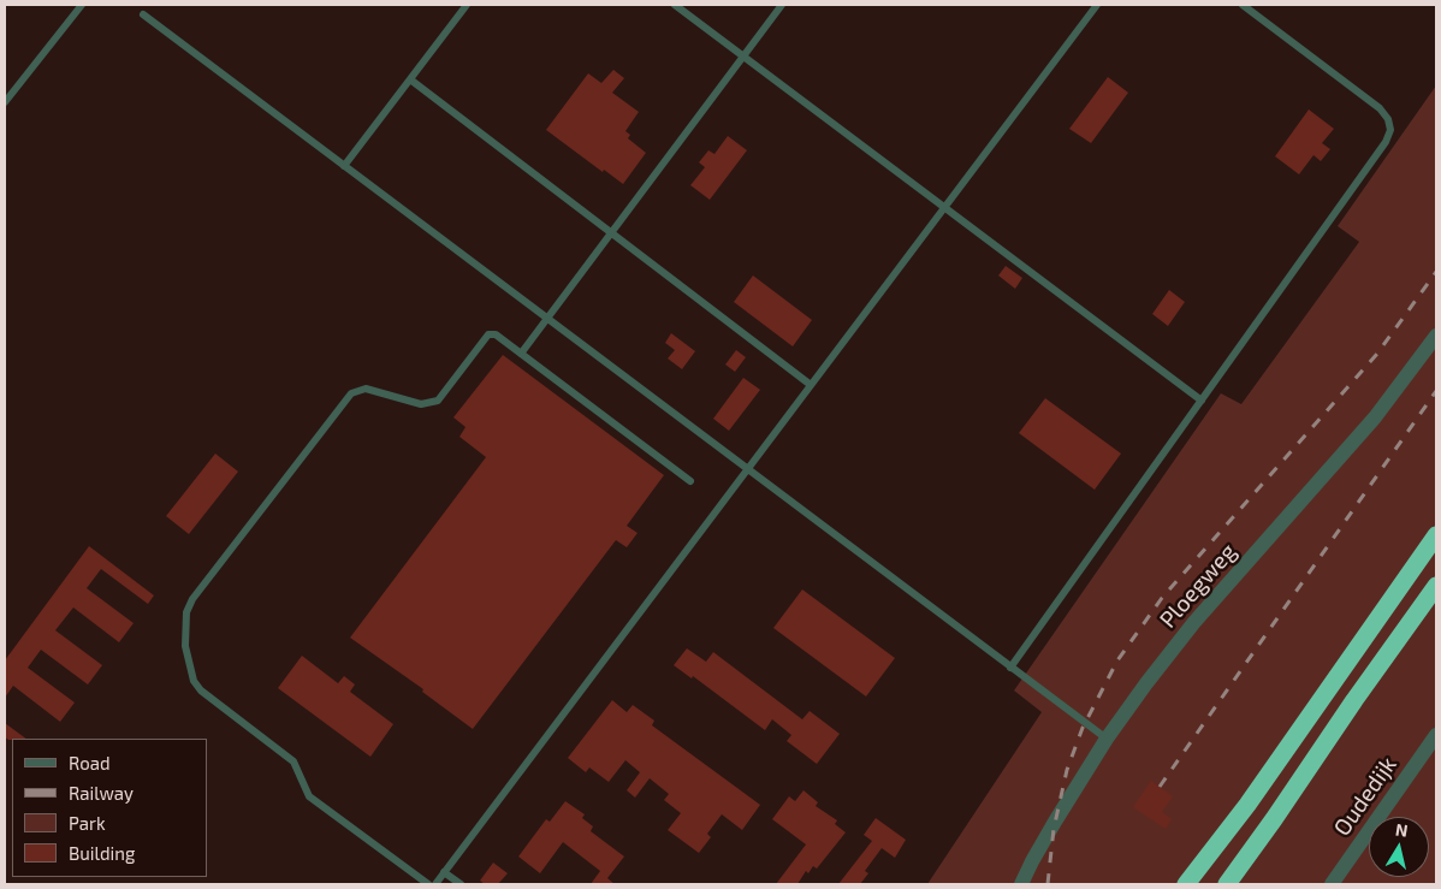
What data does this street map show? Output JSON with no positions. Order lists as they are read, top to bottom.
{
  "streets": {
    "street": ["Ploegweg", "Oudedijk"]
  },
  "legend": [
    "Road",
    "Railway",
    "Park",
    "Building"
  ],
  "north": "top"
}
